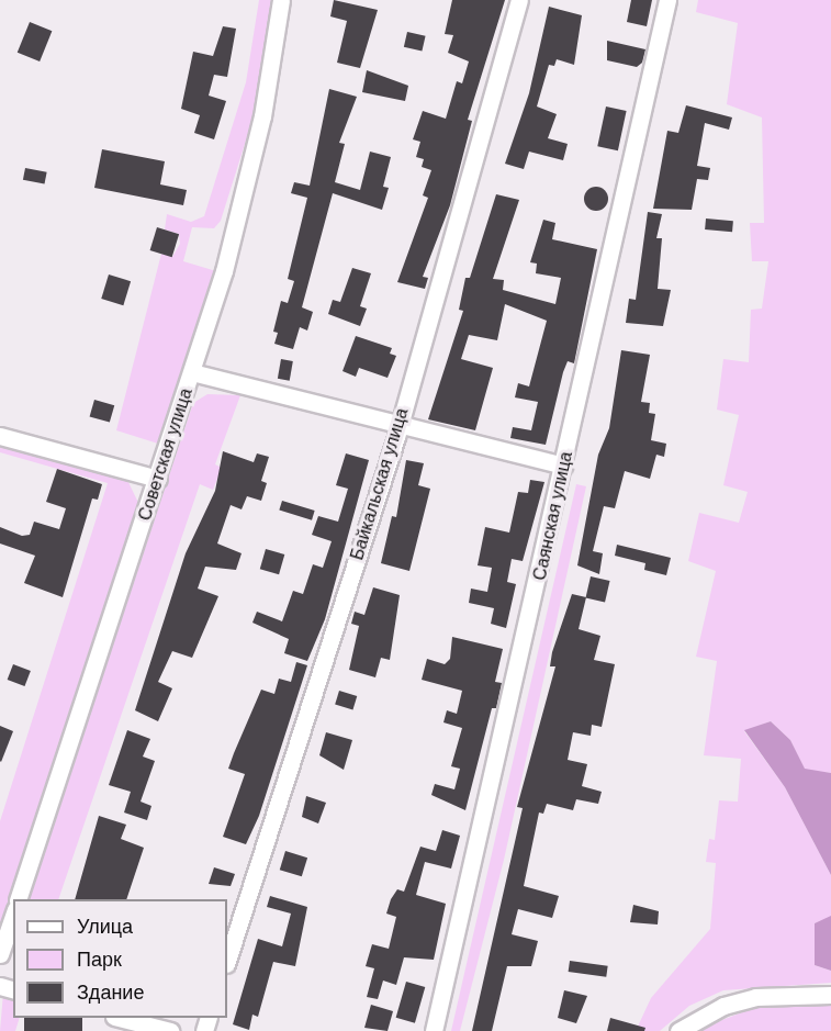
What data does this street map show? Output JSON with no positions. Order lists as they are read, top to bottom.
{
  "streets": {
    "street": ["Советская улица", "Байкальская улица", "Саянская улица"]
  },
  "legend": ["Улица", "Парк", "Здание"]
}
